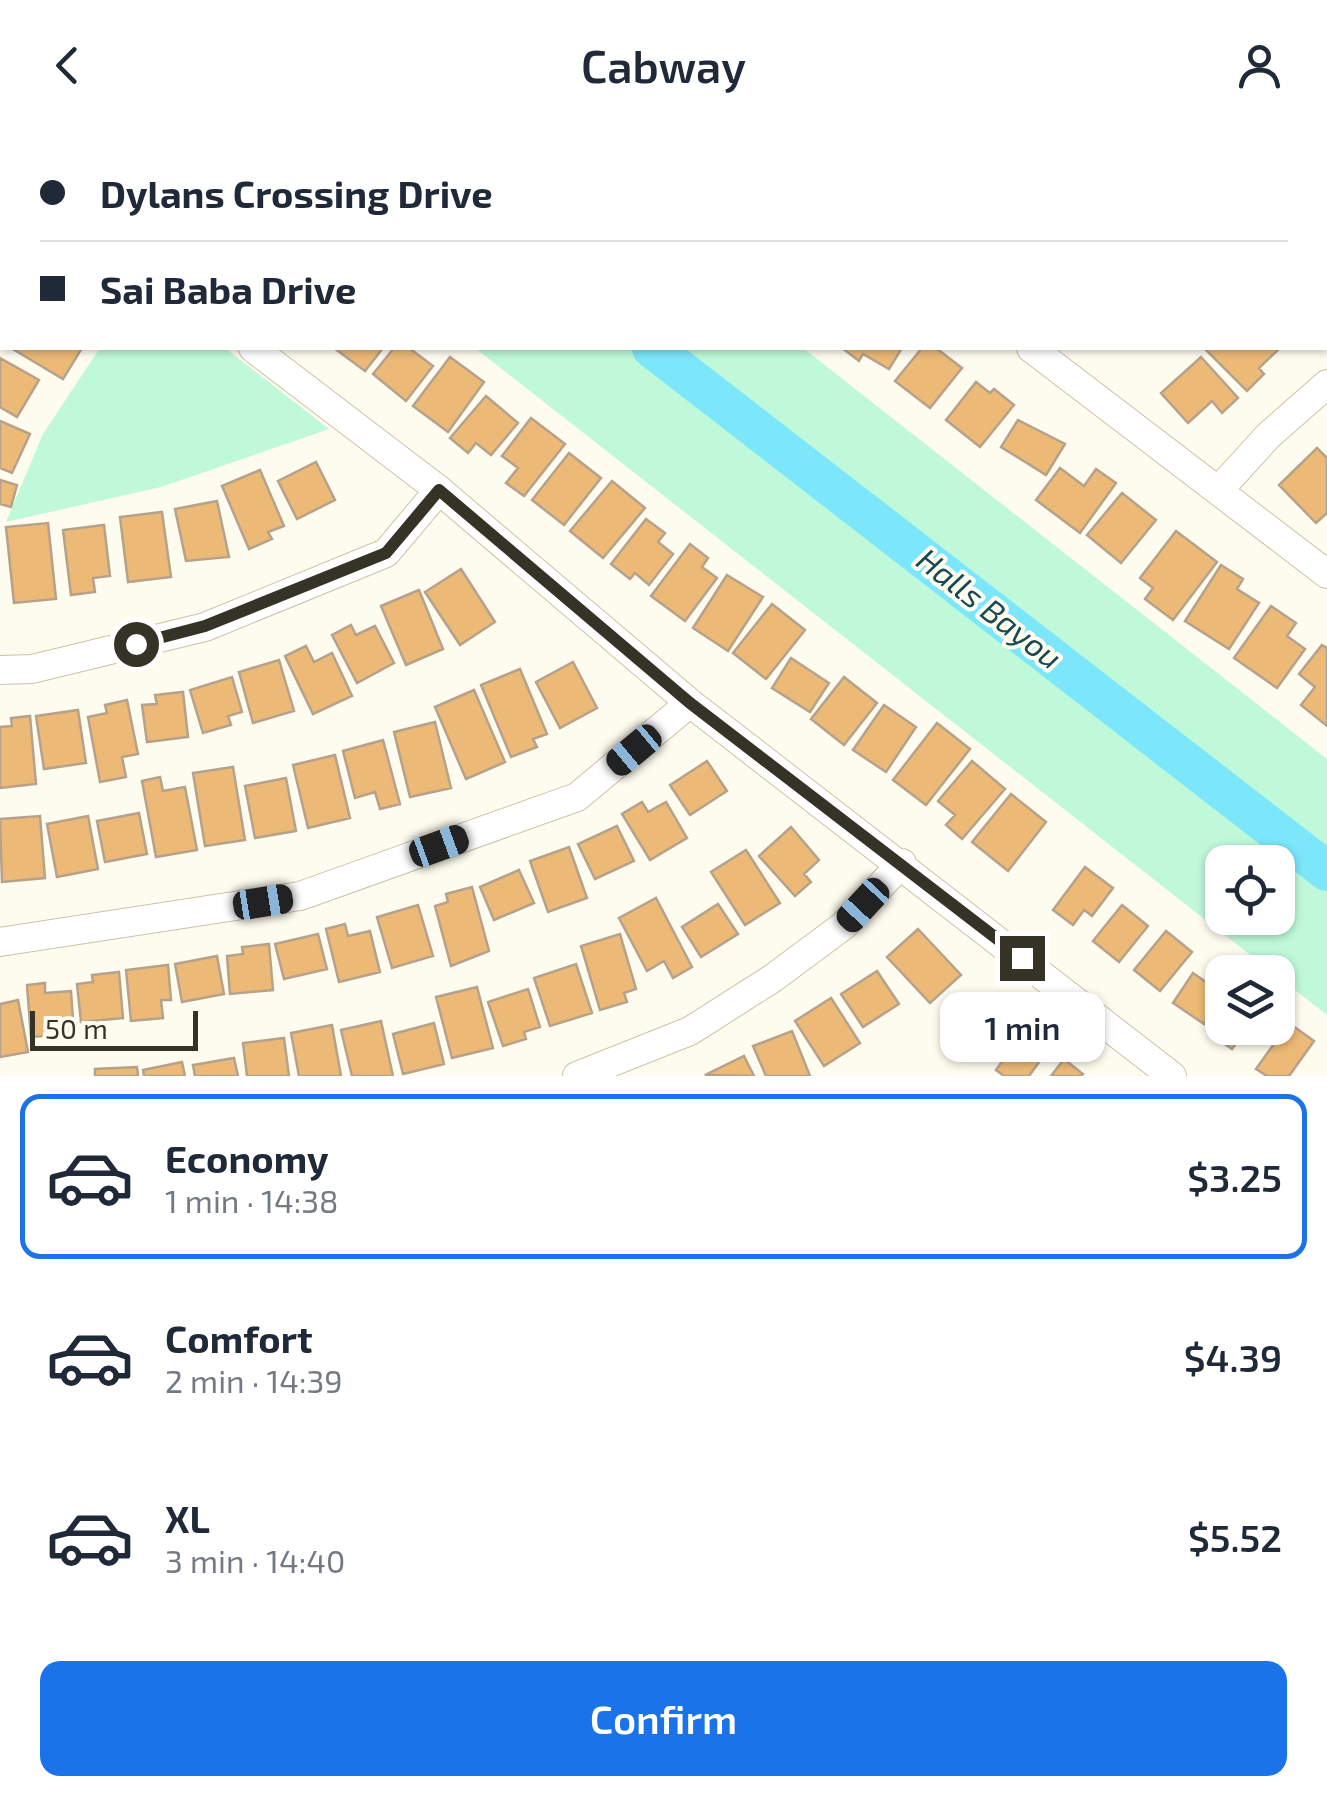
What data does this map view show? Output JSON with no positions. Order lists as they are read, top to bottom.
{
  "water": ["Halls Bayou"],
  "scale_bar": "50 m",
  "page": {
    "header": "Cabway",
    "banner": ["Dylans Crossing Drive", "Sai Baba Drive"],
    "bubble": "1 min",
    "scale": "50 m",
    "list": [
      {
        "name": "Economy",
        "note": "1 min · 14:38",
        "value": "$3.25"
      },
      {
        "name": "Comfort",
        "note": "2 min · 14:39",
        "value": "$4.39"
      },
      {
        "name": "XL",
        "note": "3 min · 14:40",
        "value": "$5.52"
      }
    ],
    "buttons": "Confirm"
  }
}
